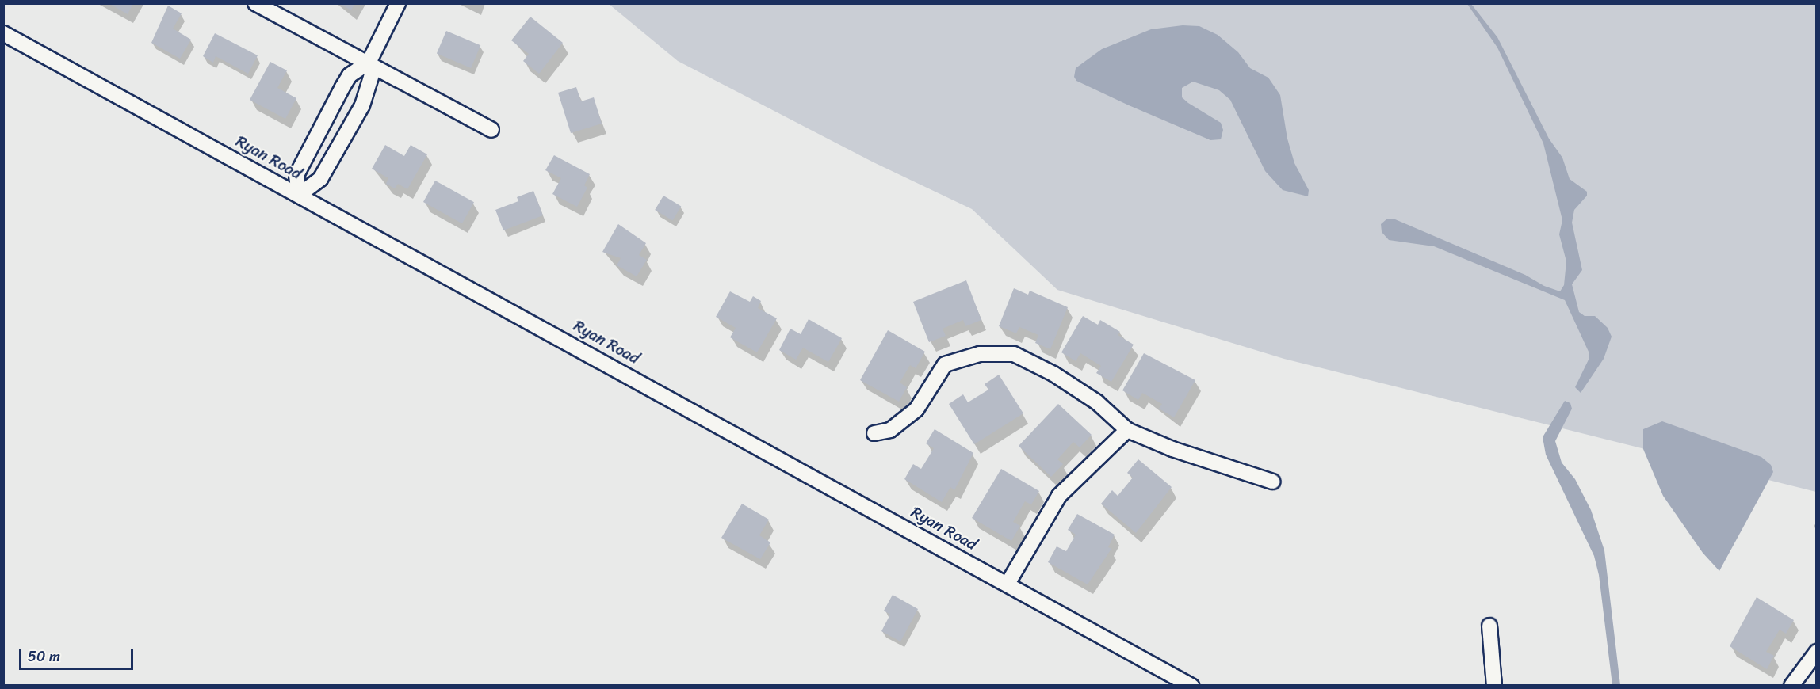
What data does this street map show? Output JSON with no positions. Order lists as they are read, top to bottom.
{
  "streets": {
    "street": ["Ryan Road"]
  },
  "scale_bar": "50 m"
}
